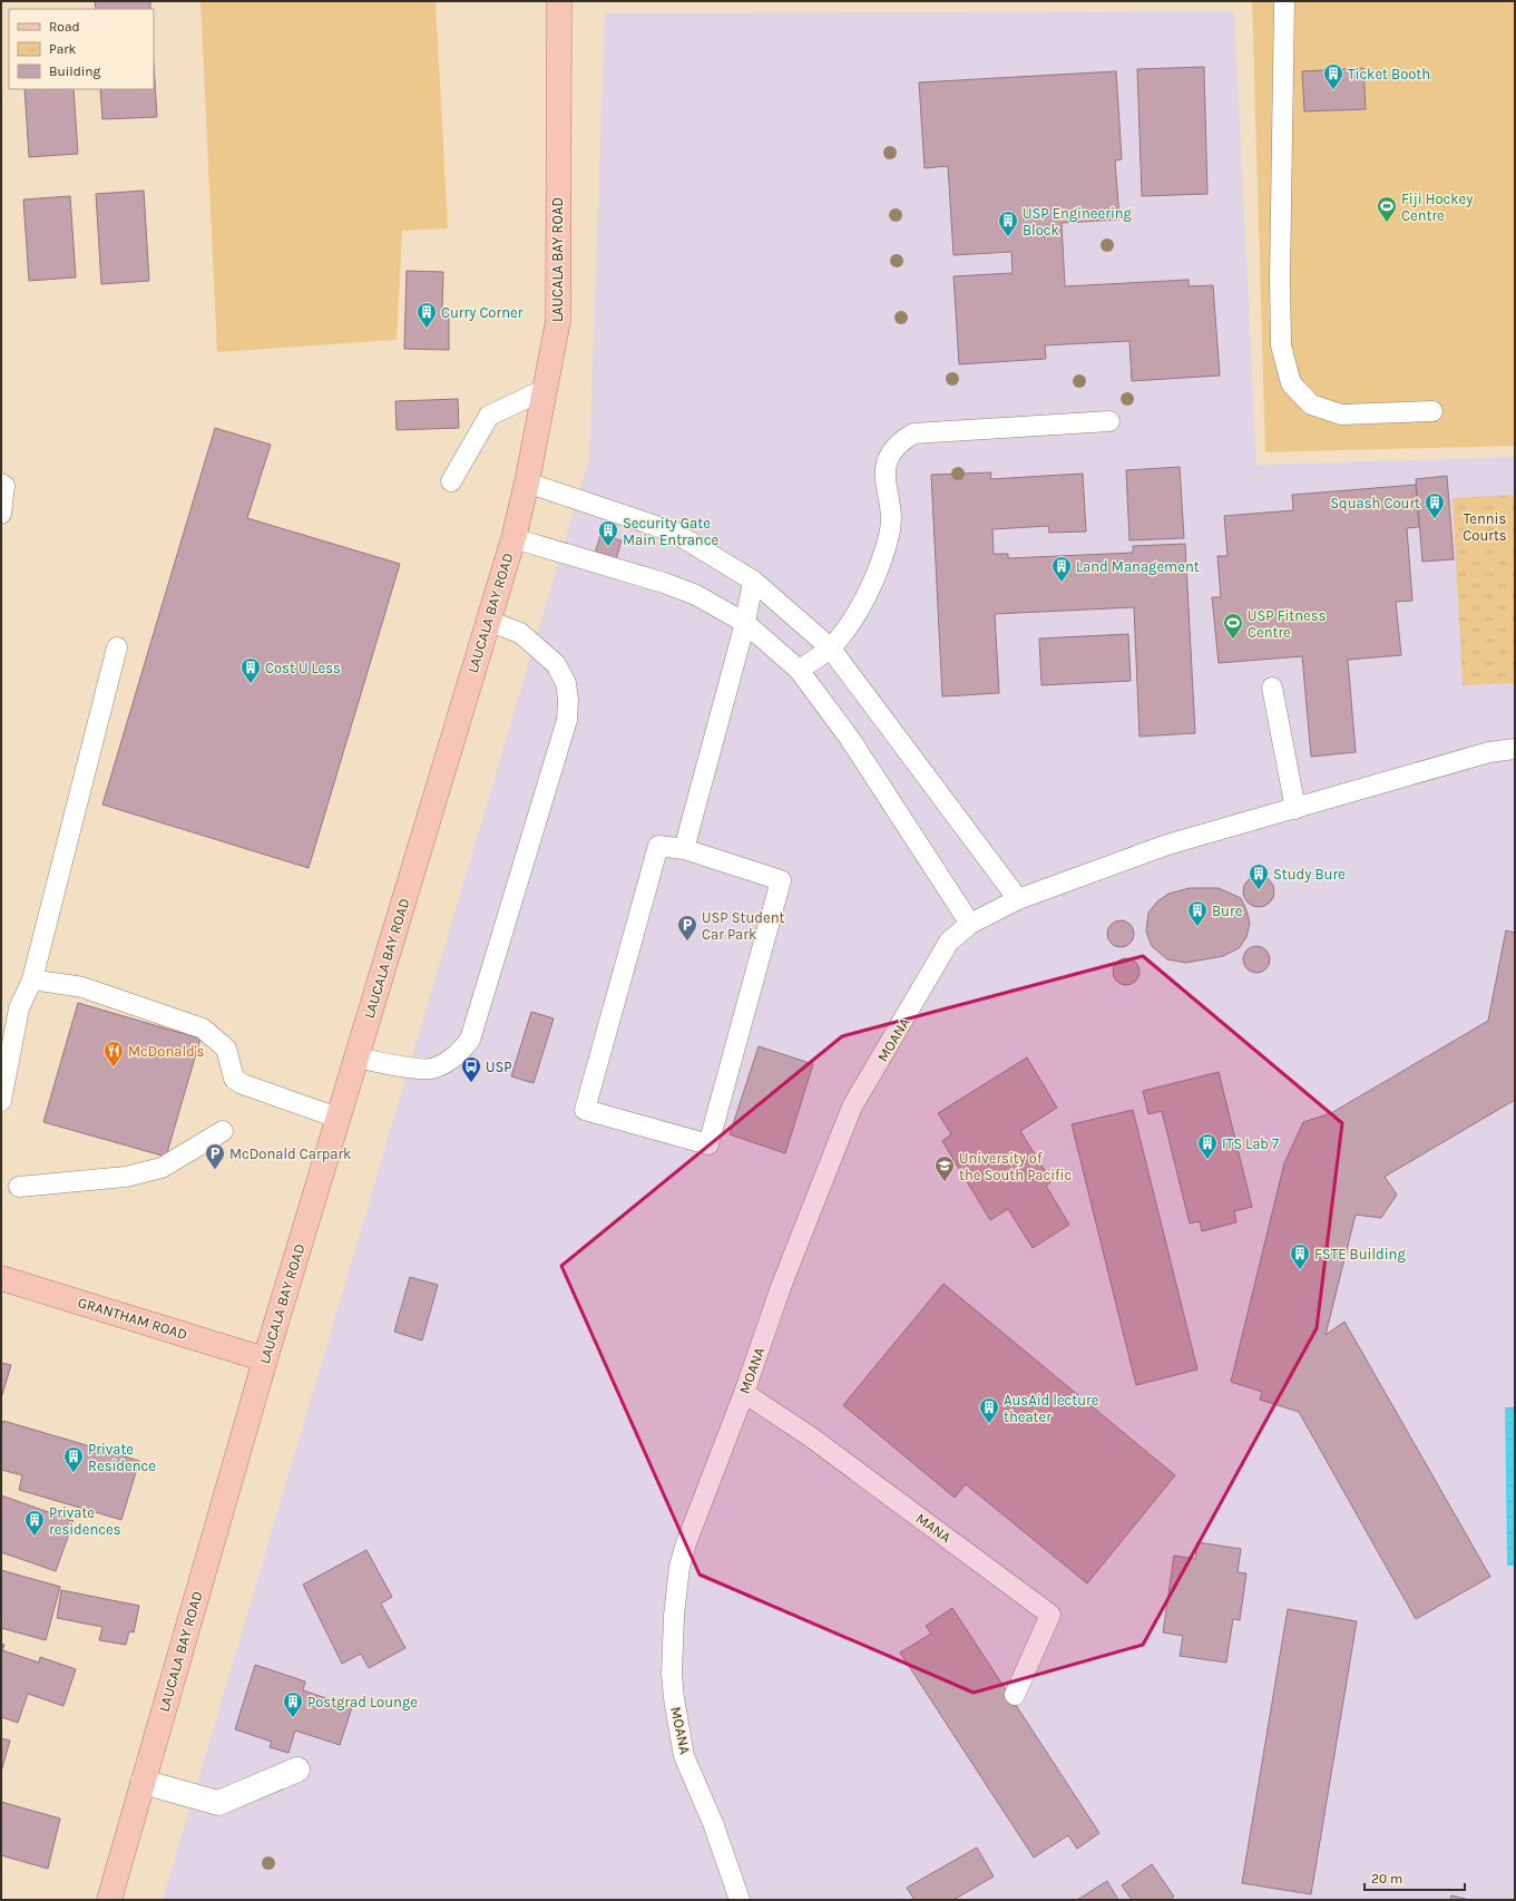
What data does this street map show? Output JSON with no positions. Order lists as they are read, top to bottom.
{
  "streets": {
    "main road": ["LAUCALA BAY ROAD", "GRANTHAM ROAD"],
    "lane": ["MOANA", "MANA"]
  },
  "crossings": [
    ["LAUCALA BAY ROAD", "GRANTHAM ROAD"],
    ["MOANA", "MANA"]
  ],
  "parks": ["Tennis Courts"],
  "places": {
    "building": [
      "Ticket Booth",
      "USP Engineering Block",
      "Curry Corner",
      "Squash Court",
      "Security Gate Main Entrance",
      "Land Management",
      "Cost U Less",
      "Study Bure",
      "Bure",
      "ITS Lab 7",
      "FSTE Building",
      "AusAid lecture theater",
      "Private Residence",
      "Private residences",
      "Postgrad Lounge"
    ],
    "sports": ["Fiji Hockey Centre", "USP Fitness Centre"],
    "parking": ["USP Student Car Park", "McDonald Carpark"],
    "restaurant": ["McDonald's"],
    "bus stop": ["USP"],
    "school or university": ["University of the South Pacific"]
  },
  "legend": ["Road", "Park", "Building"],
  "scale_bar": "20 m"
}
